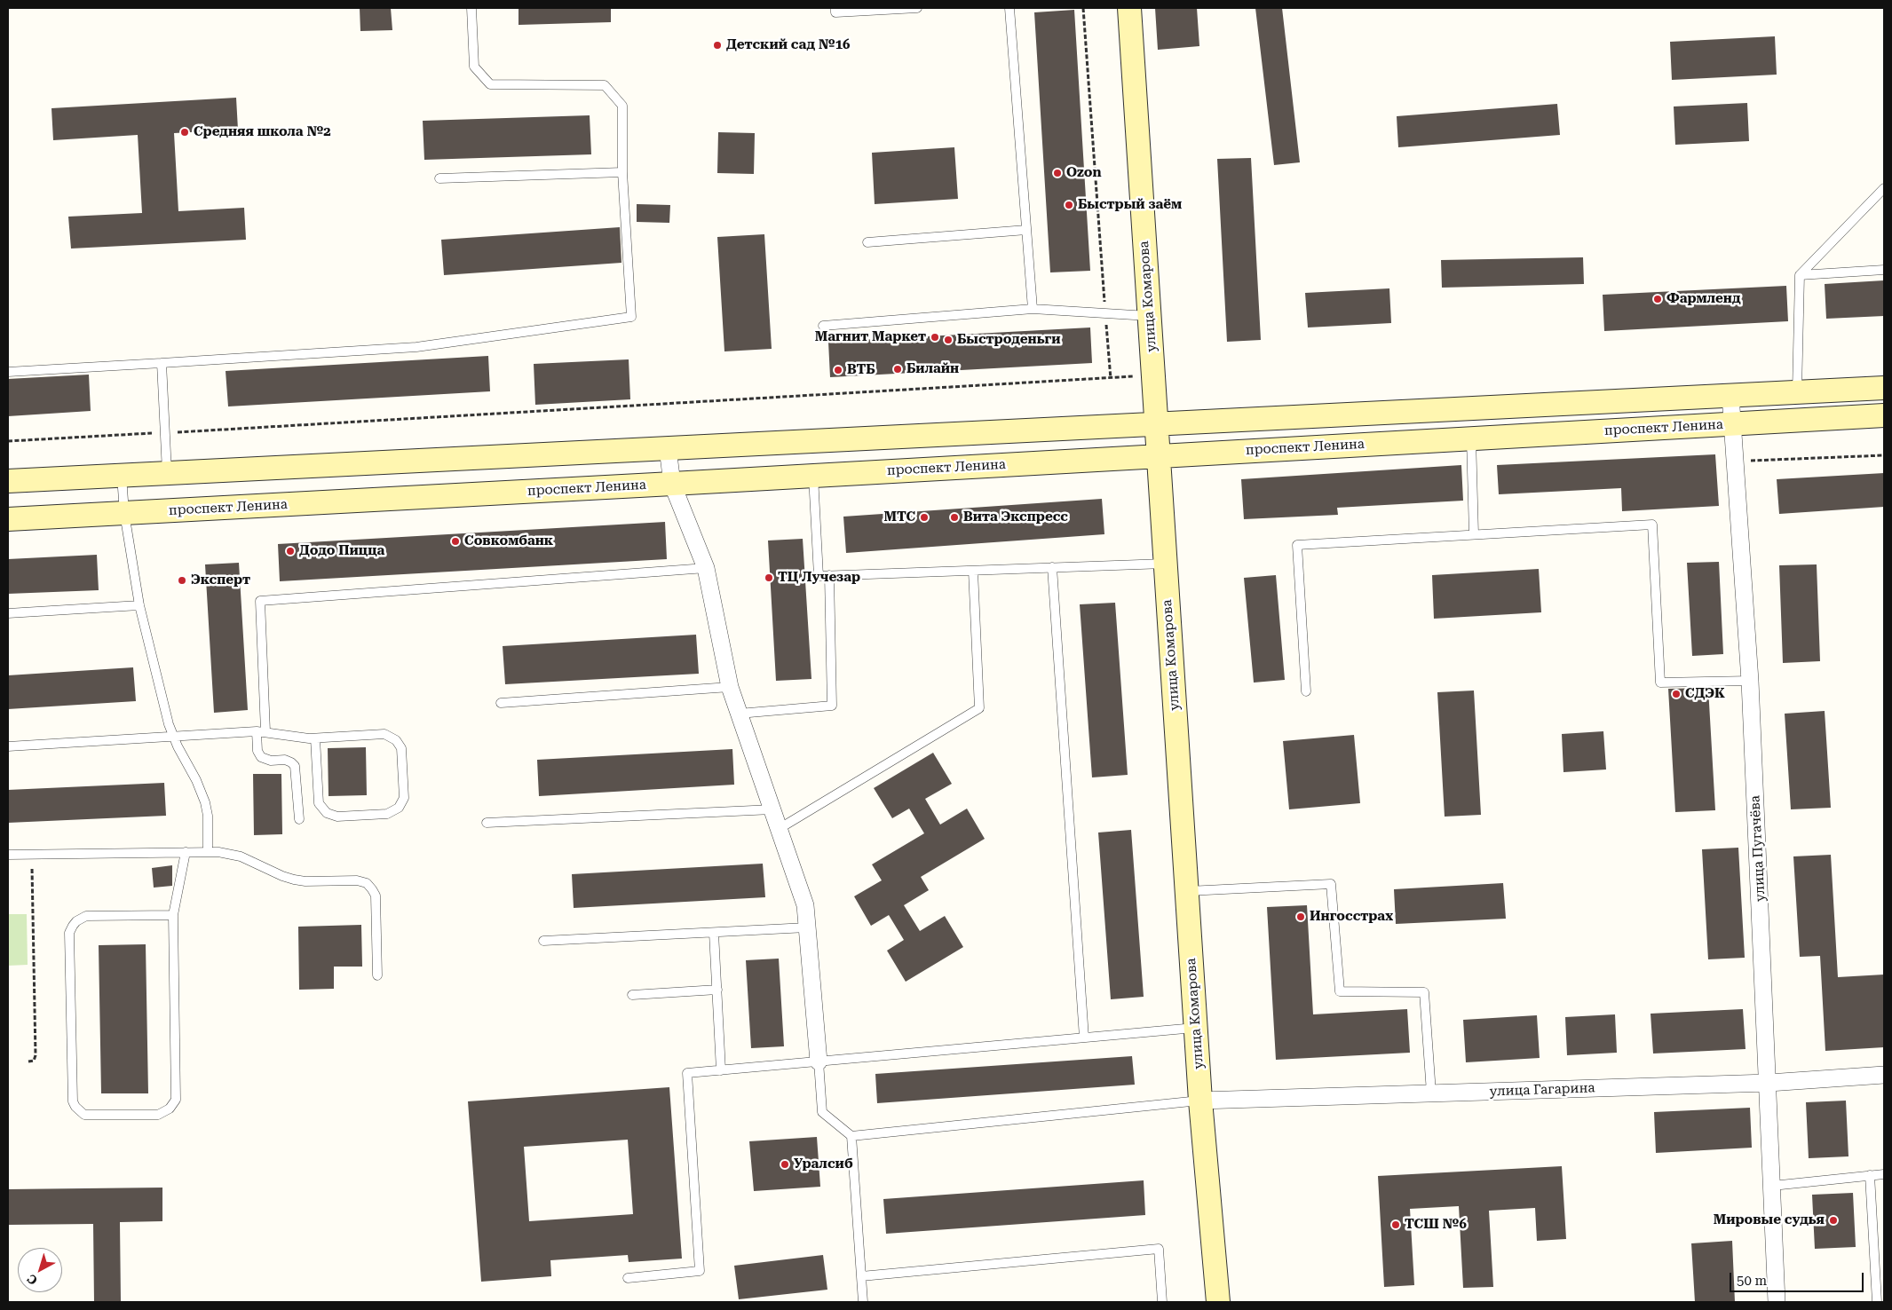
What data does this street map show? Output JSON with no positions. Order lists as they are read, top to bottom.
{
  "streets": {
    "street": [
      "улица Комарова",
      "проспект Ленина",
      "улица Пугачёва",
      "улица Гагарина"
    ]
  },
  "crossings": [
    ["улица Комарова", "проспект Ленина"],
    ["улица Комарова", "улица Гагарина"],
    ["проспект Ленина", "улица Пугачёва"],
    ["улица Пугачёва", "улица Гагарина"]
  ],
  "places": [
    "Детский сад №16",
    "Средняя школа №2",
    "Ozon",
    "Быстрый заём",
    "Фармленд",
    "Магнит Маркет",
    "Быстроденьги",
    "Билайн",
    "ВТБ",
    "МТС",
    "Вита Экспресс",
    "Совкомбанк",
    "Додо Пицца",
    "ТЦ Лучезар",
    "Эксперт",
    "СДЭК",
    "Ингосстрах",
    "Уралсиб",
    "Мировые судья",
    "ТСШ №6"
  ],
  "scale_bar": "50 m",
  "north": "bottom left"
}
